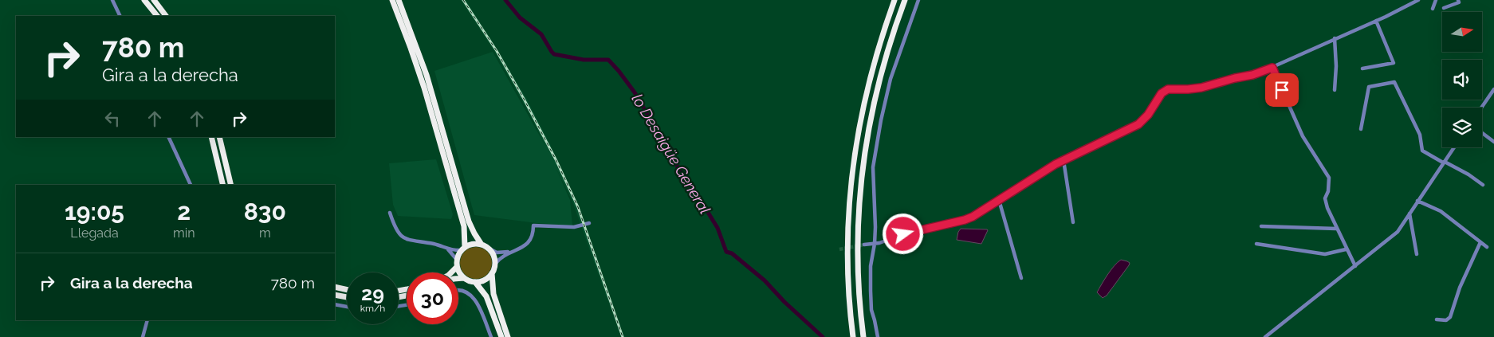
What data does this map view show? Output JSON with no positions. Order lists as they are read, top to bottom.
{
  "water": ["lo Desaigüe General"],
  "north": "right",
  "page": {
    "turn": ["780 m", "Gira a la derecha"],
    "eta": [
      "19:05",
      "Llegada",
      "2",
      "min",
      "830",
      "m"
    ],
    "list": [
      {
        "name": "Gira a la derecha",
        "value": "780 m"
      }
    ],
    "speed": "29 km/h",
    "limit": "30"
  }
}
